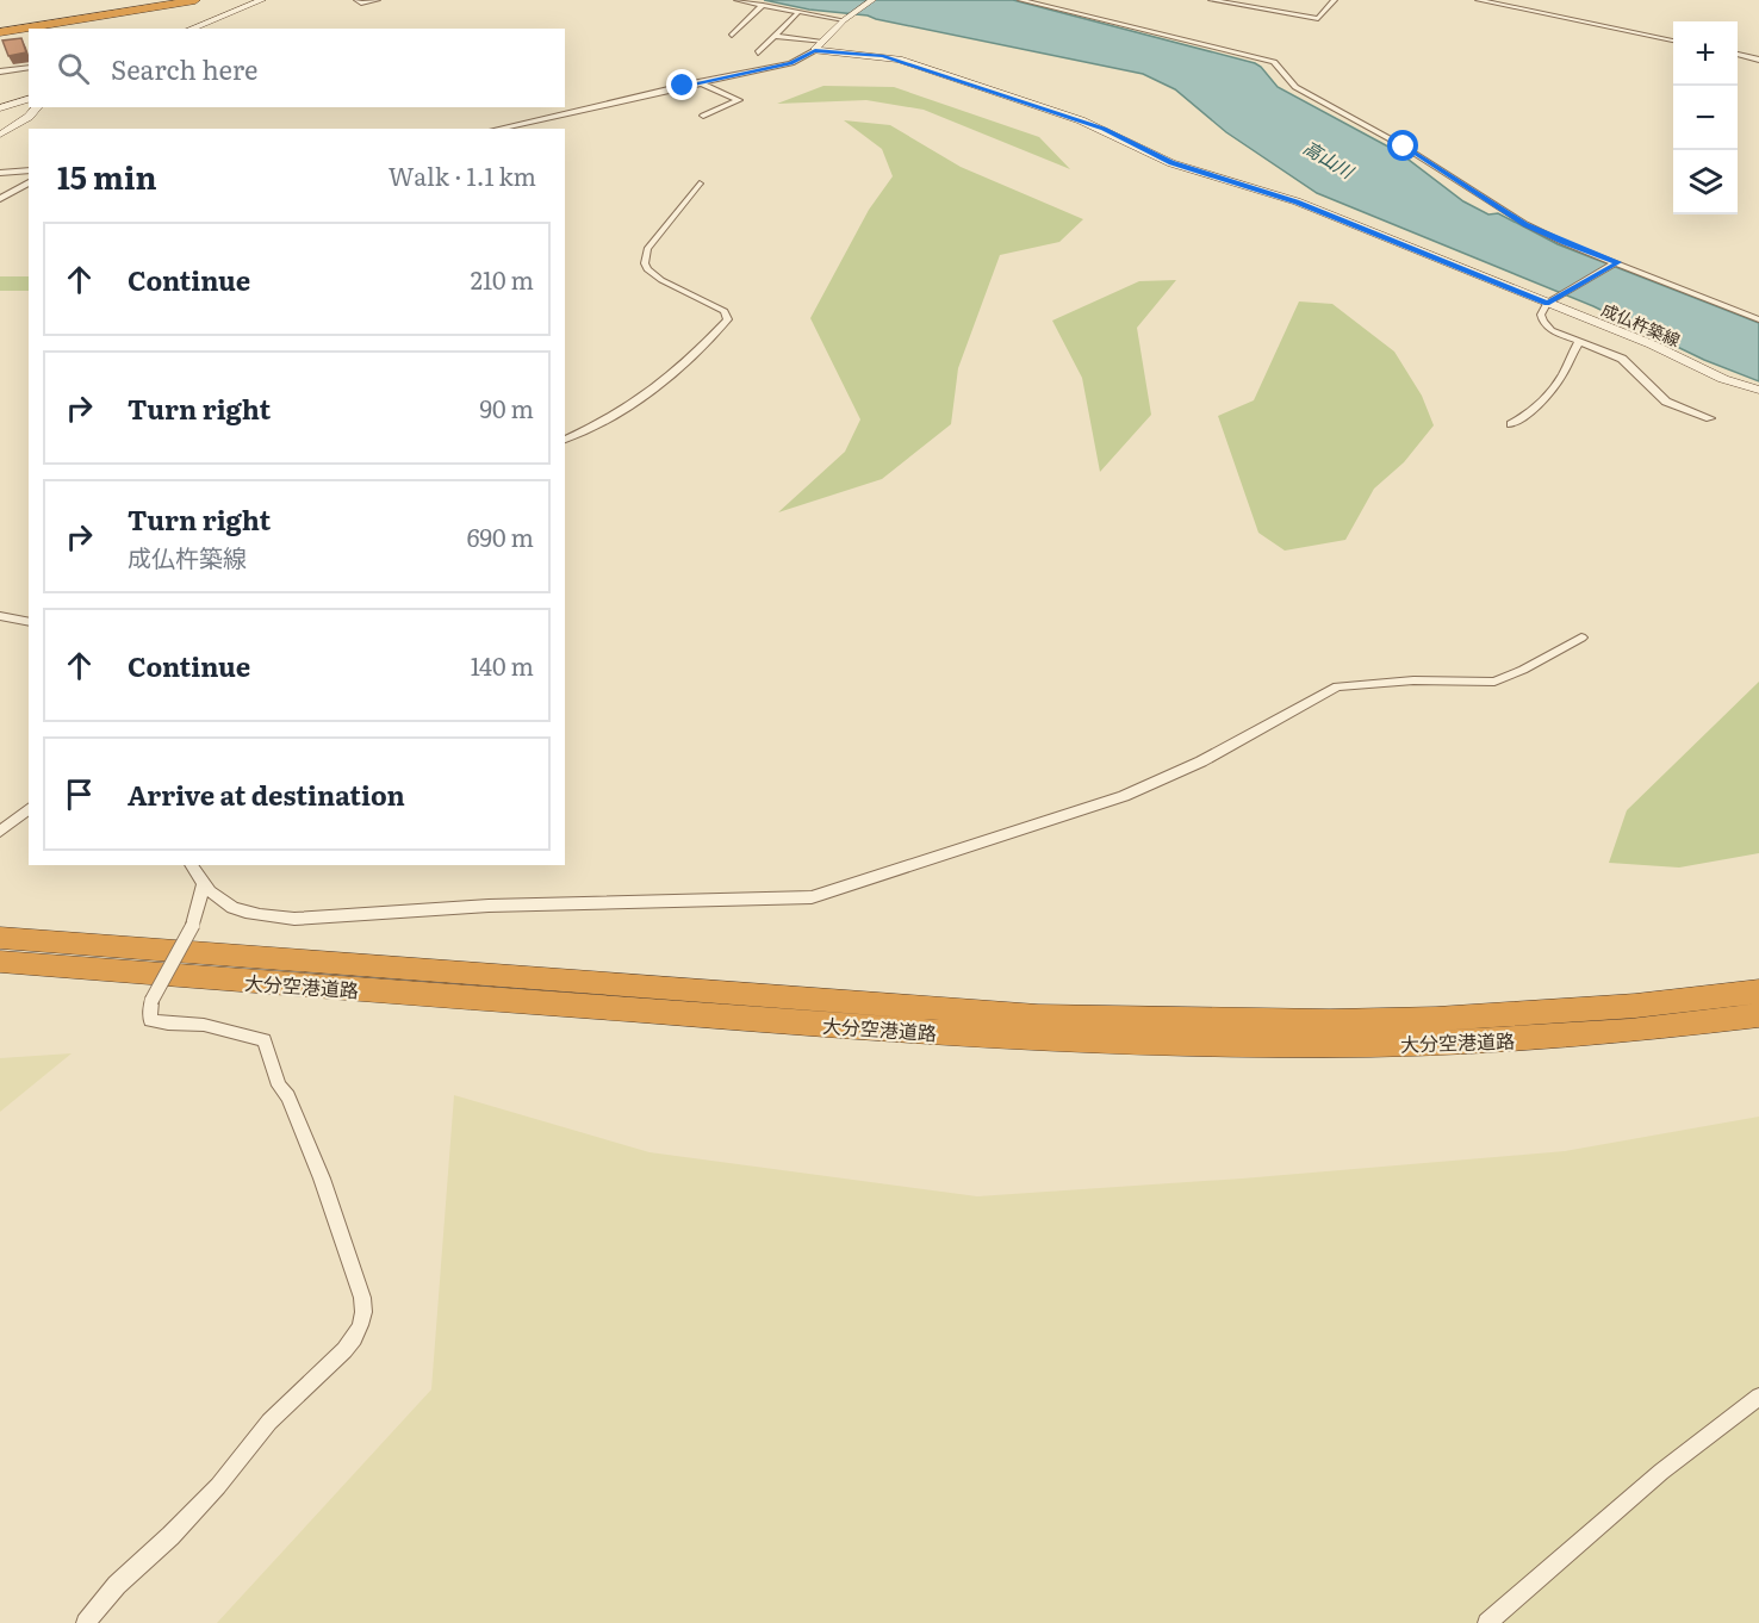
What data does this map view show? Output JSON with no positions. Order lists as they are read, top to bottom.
{
  "streets": {
    "highway": ["大分空港道路"],
    "main road": ["成仏杵築線"]
  },
  "water": ["高山川"],
  "page": {
    "map_buttons": ["+", "−"],
    "search": "Search here",
    "heading": ["15 min", "Walk · 1.1 km"],
    "list": [
      ["Continue", "210 m"],
      ["Turn right", "90 m"],
      ["Turn right", "成仏杵築線", "690 m"],
      ["Continue", "140 m"],
      "Arrive at destination"
    ]
  }
}
